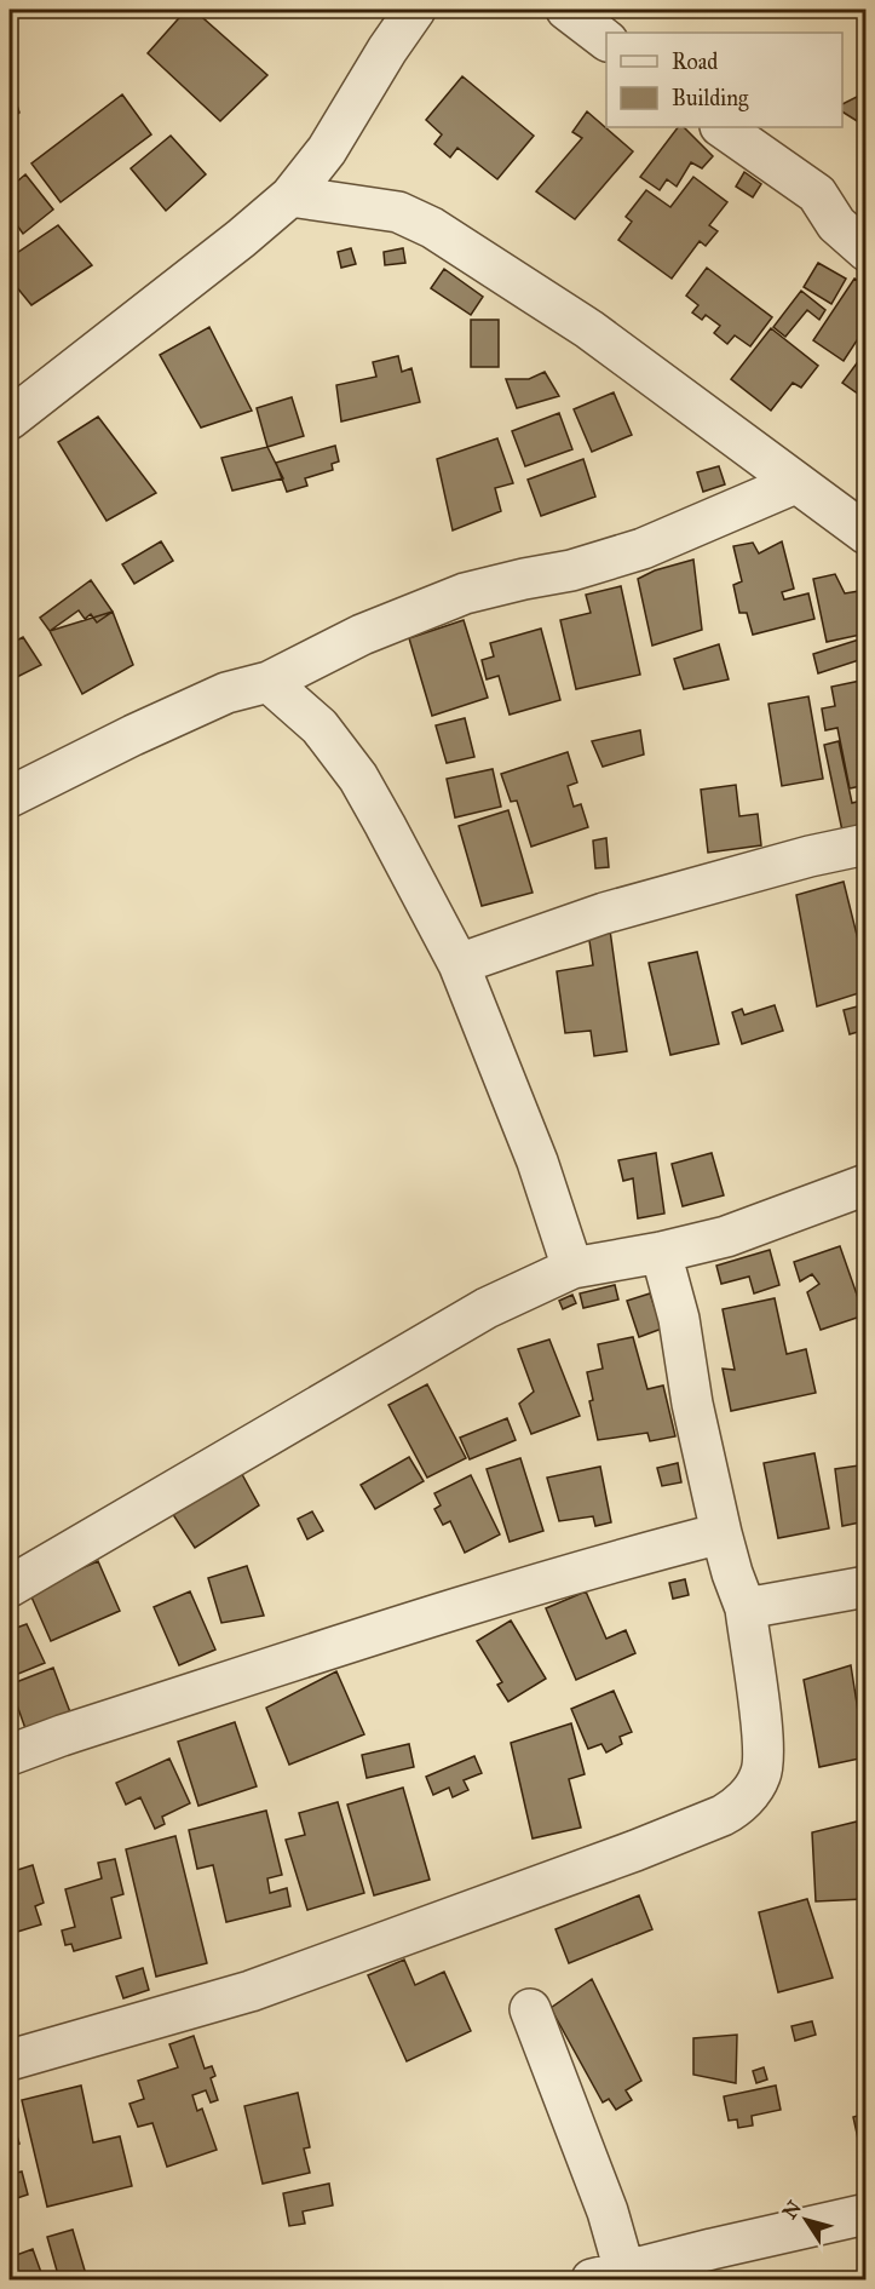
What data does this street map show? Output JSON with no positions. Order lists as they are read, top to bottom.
{
  "legend": ["Road", "Building"],
  "north": "top left"
}
